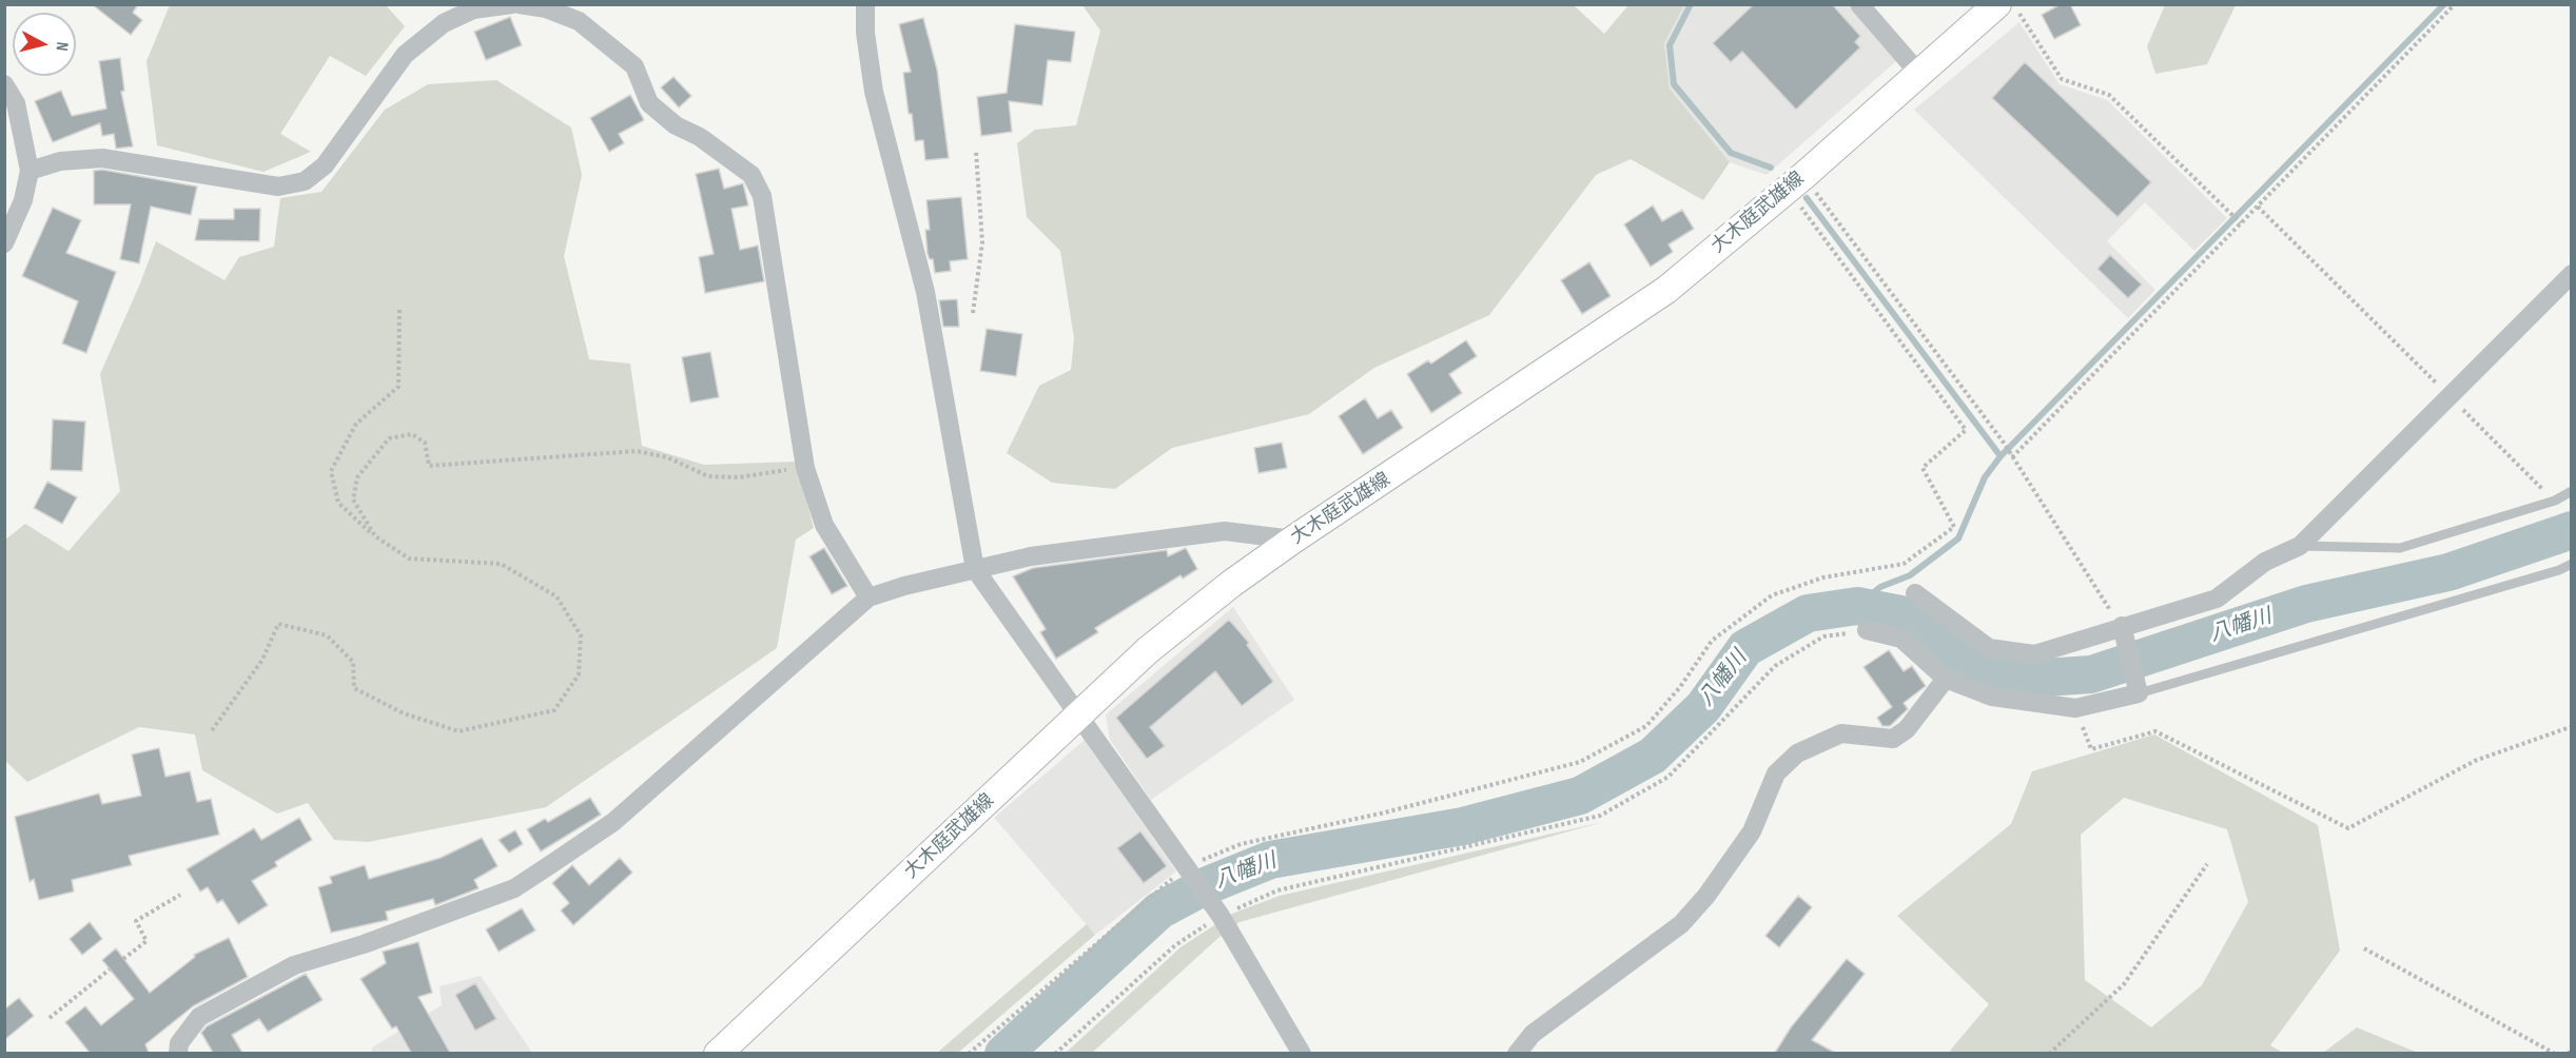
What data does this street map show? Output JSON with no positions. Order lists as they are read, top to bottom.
{
  "streets": {
    "main road": ["大木庭武雄線"]
  },
  "water": ["八幡川"],
  "north": "right"
}
